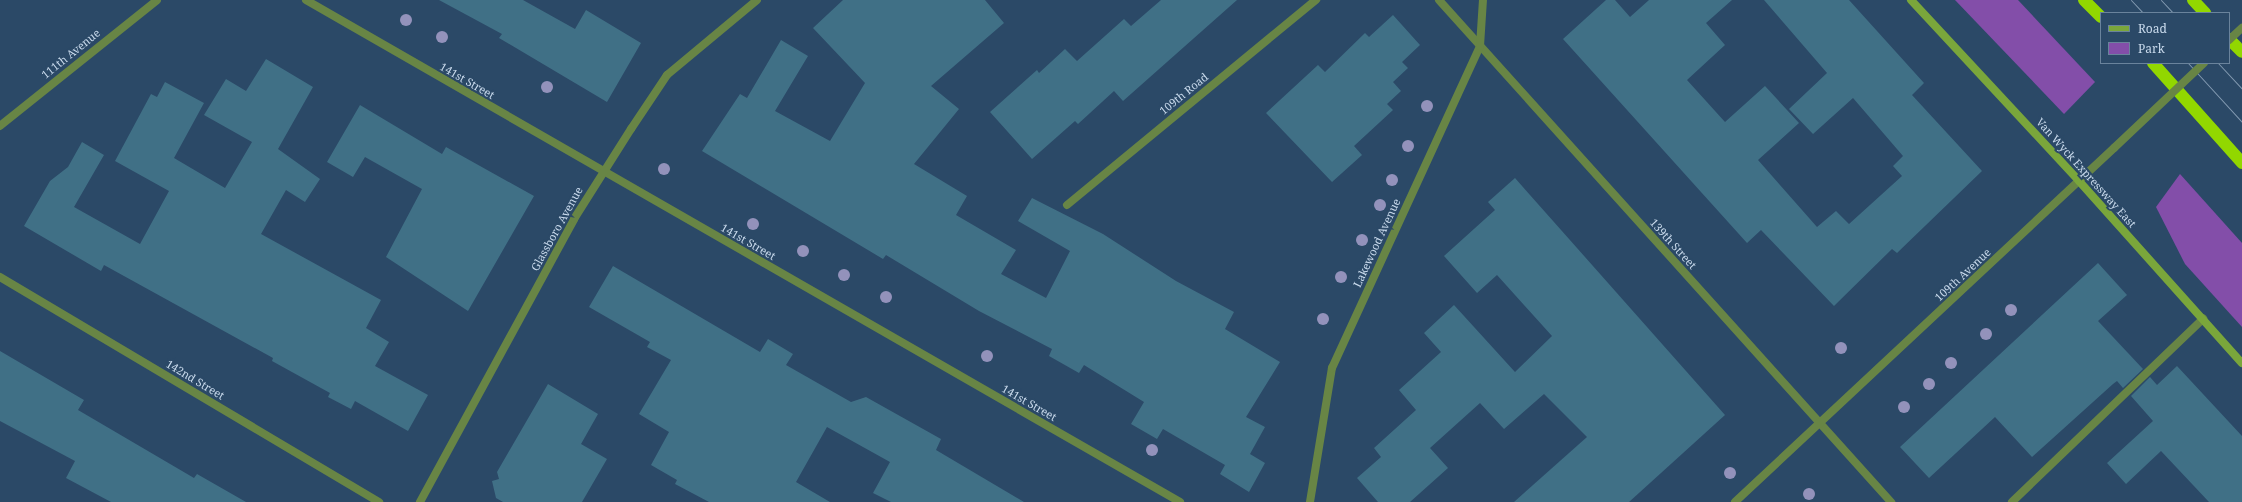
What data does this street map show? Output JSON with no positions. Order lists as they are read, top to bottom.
{
  "streets": {
    "main road": ["Van Wyck Expressway East"],
    "street": [
      "111th Avenue",
      "141st Street",
      "109th Road",
      "Glassboro Avenue",
      "Lakewood Avenue",
      "139th Street",
      "109th Avenue",
      "142nd Street"
    ]
  },
  "crossings": [
    ["141st Street", "Glassboro Avenue"],
    ["Van Wyck Expressway East", "109th Avenue"],
    ["Lakewood Avenue", "139th Street"],
    ["139th Street", "109th Avenue"]
  ],
  "legend": ["Road", "Park"]
}
